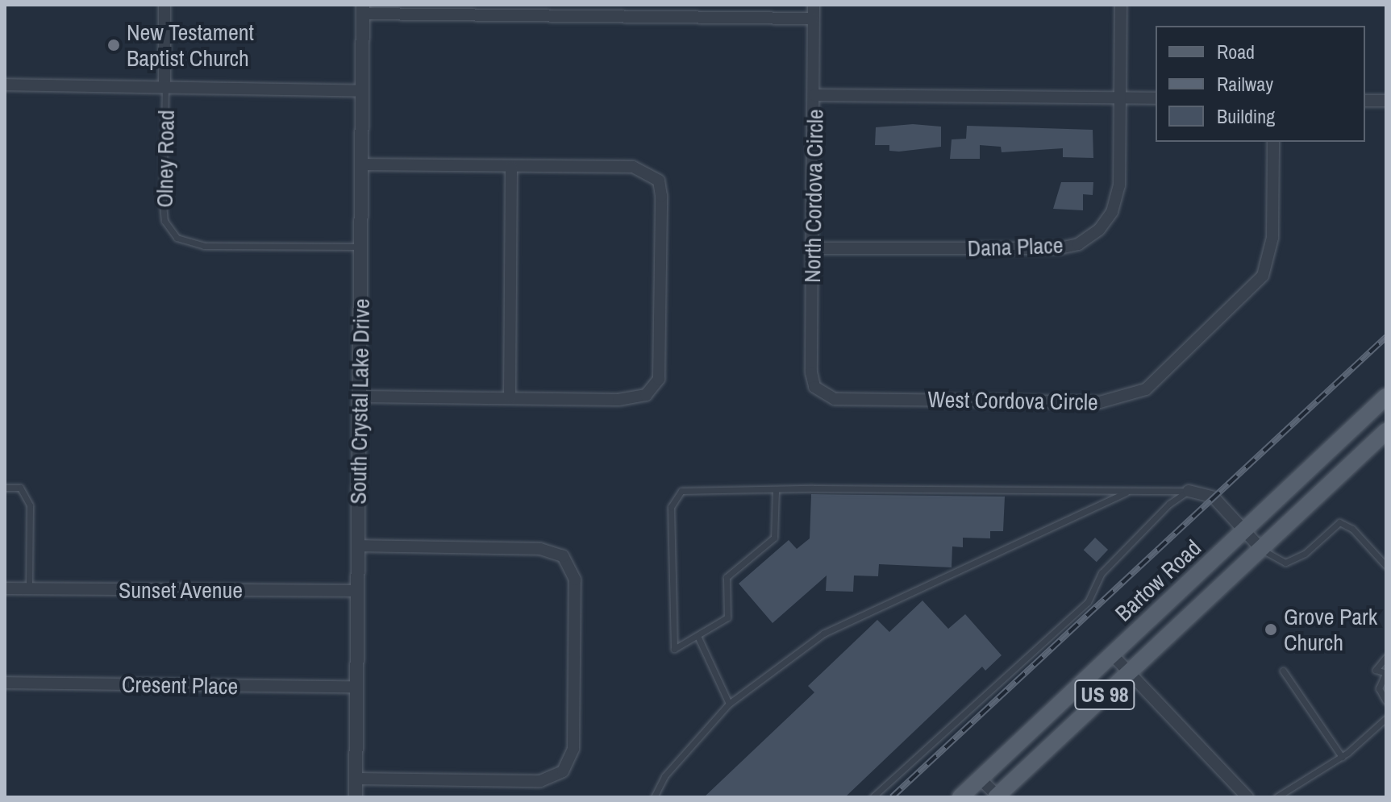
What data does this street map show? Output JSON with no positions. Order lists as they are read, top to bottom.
{
  "streets": {
    "main road": ["Bartow Road", "US 98"],
    "street": [
      "Olney Road",
      "North Cordova Circle",
      "Dana Place",
      "West Cordova Circle",
      "South Crystal Lake Drive",
      "Sunset Avenue",
      "Cresent Place"
    ]
  },
  "crossings": [
    ["Olney Road", "South Crystal Lake Drive"],
    ["North Cordova Circle", "Dana Place"],
    ["North Cordova Circle", "West Cordova Circle"],
    ["South Crystal Lake Drive", "Sunset Avenue"],
    ["South Crystal Lake Drive", "Cresent Place"]
  ],
  "places": ["New Testament Baptist Church", "Grove Park Church"],
  "legend": ["Road", "Railway", "Building"]
}
